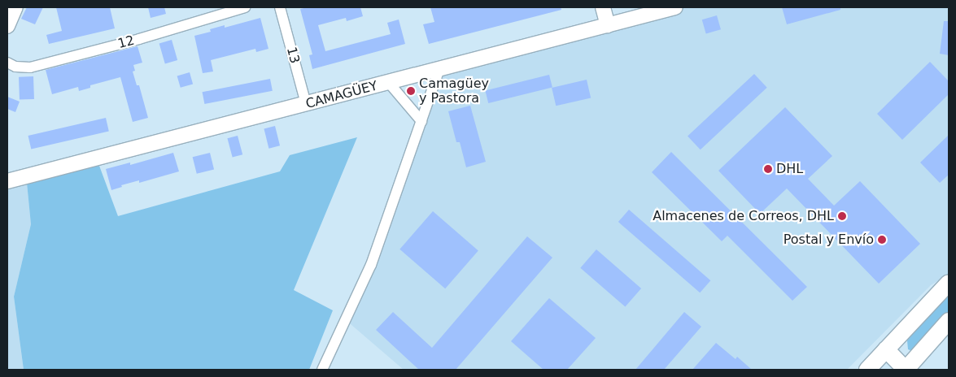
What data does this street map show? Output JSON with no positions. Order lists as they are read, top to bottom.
{
  "streets": {
    "main road": ["CAMAGÜEY"],
    "street": ["12", "13"]
  },
  "crossings": [
    ["13", "CAMAGÜEY"]
  ],
  "places": [
    "Camagüey y Pastora",
    "DHL",
    "Almacenes de Correos, DHL",
    "Postal y Envío"
  ]
}
